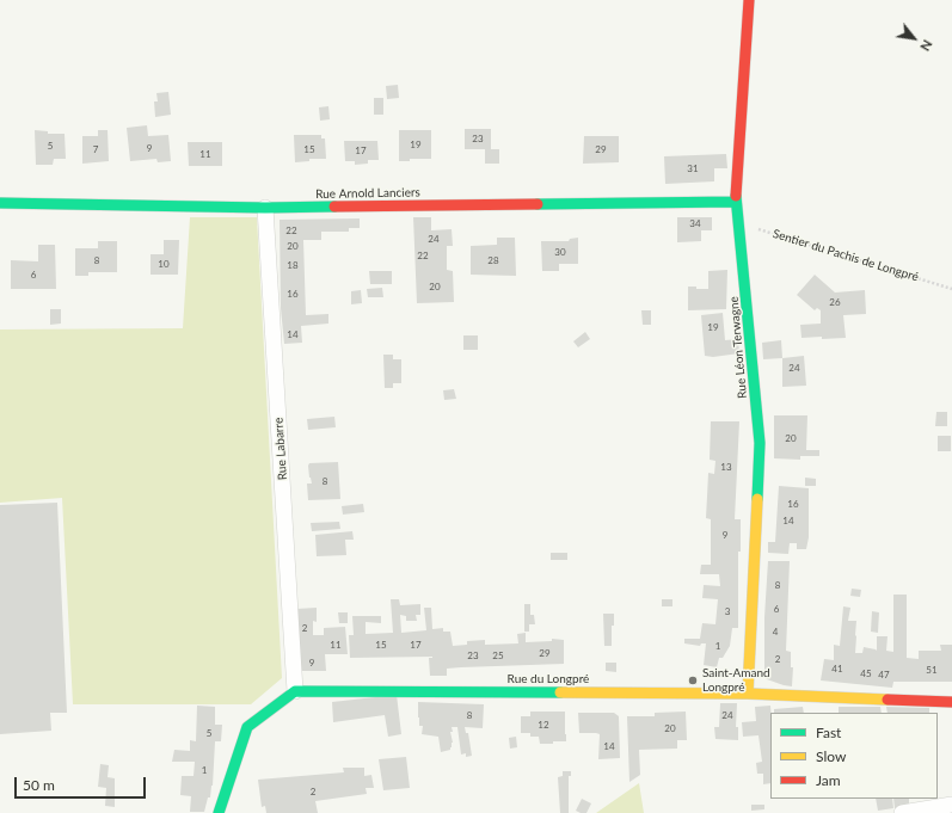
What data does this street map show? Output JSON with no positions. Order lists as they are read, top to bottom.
{
  "streets": {
    "street": [
      "Rue Arnold Lanciers",
      "Rue Léon Terwagne",
      "Rue Labarre",
      "Rue du Longpré"
    ],
    "path": ["Sentier du Pachis de Longpré"]
  },
  "crossings": [
    ["Rue Arnold Lanciers", "Rue Léon Terwagne"],
    ["Rue Arnold Lanciers", "Rue Labarre"],
    ["Sentier du Pachis de Longpré", "Rue Léon Terwagne"],
    ["Rue Léon Terwagne", "Rue du Longpré"],
    ["Rue Labarre", "Rue du Longpré"]
  ],
  "places": ["Saint-Amand Longpré"],
  "house_numbers": [
    "23",
    "19",
    "5",
    "9",
    "7",
    "15",
    "29",
    "17",
    "11",
    "31",
    "34",
    "22",
    "24",
    "20",
    "30",
    "22",
    "8",
    "28",
    "10",
    "18",
    "6",
    "20",
    "16",
    "26",
    "19",
    "14",
    "24",
    "20",
    "13",
    "8",
    "16",
    "14",
    "9",
    "8",
    "6",
    "3",
    "2",
    "4",
    "11",
    "15",
    "17",
    "1",
    "29",
    "23",
    "25",
    "2",
    "9",
    "41",
    "51",
    "45",
    "47",
    "8",
    "24",
    "12",
    "20",
    "5",
    "14",
    "1",
    "2"
  ],
  "legend": ["Fast", "Slow", "Jam"],
  "scale_bar": "50 m",
  "north": "bottom right"
}
